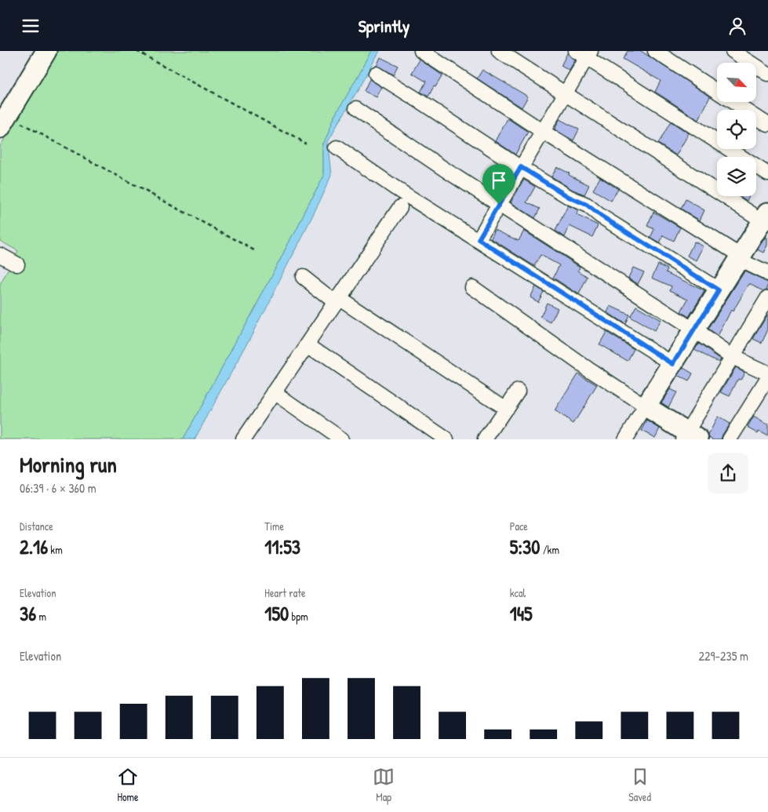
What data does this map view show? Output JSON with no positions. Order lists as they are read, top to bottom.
{
  "north": "bottom right",
  "page": {
    "header": "Sprintly",
    "heading": ["Morning run", "06:39 · 6 × 360 m"],
    "stats": [
      ["Distance", "2.16 km"],
      ["Time", "11:53"],
      ["Pace", "5:30 /km"],
      ["Elevation", "36 m"],
      ["Heart rate", "150 bpm"],
      ["kcal", "145"]
    ],
    "chart": ["Elevation", "229–235 m"],
    "tabs": ["Home", "Map", "Saved"]
  }
}
